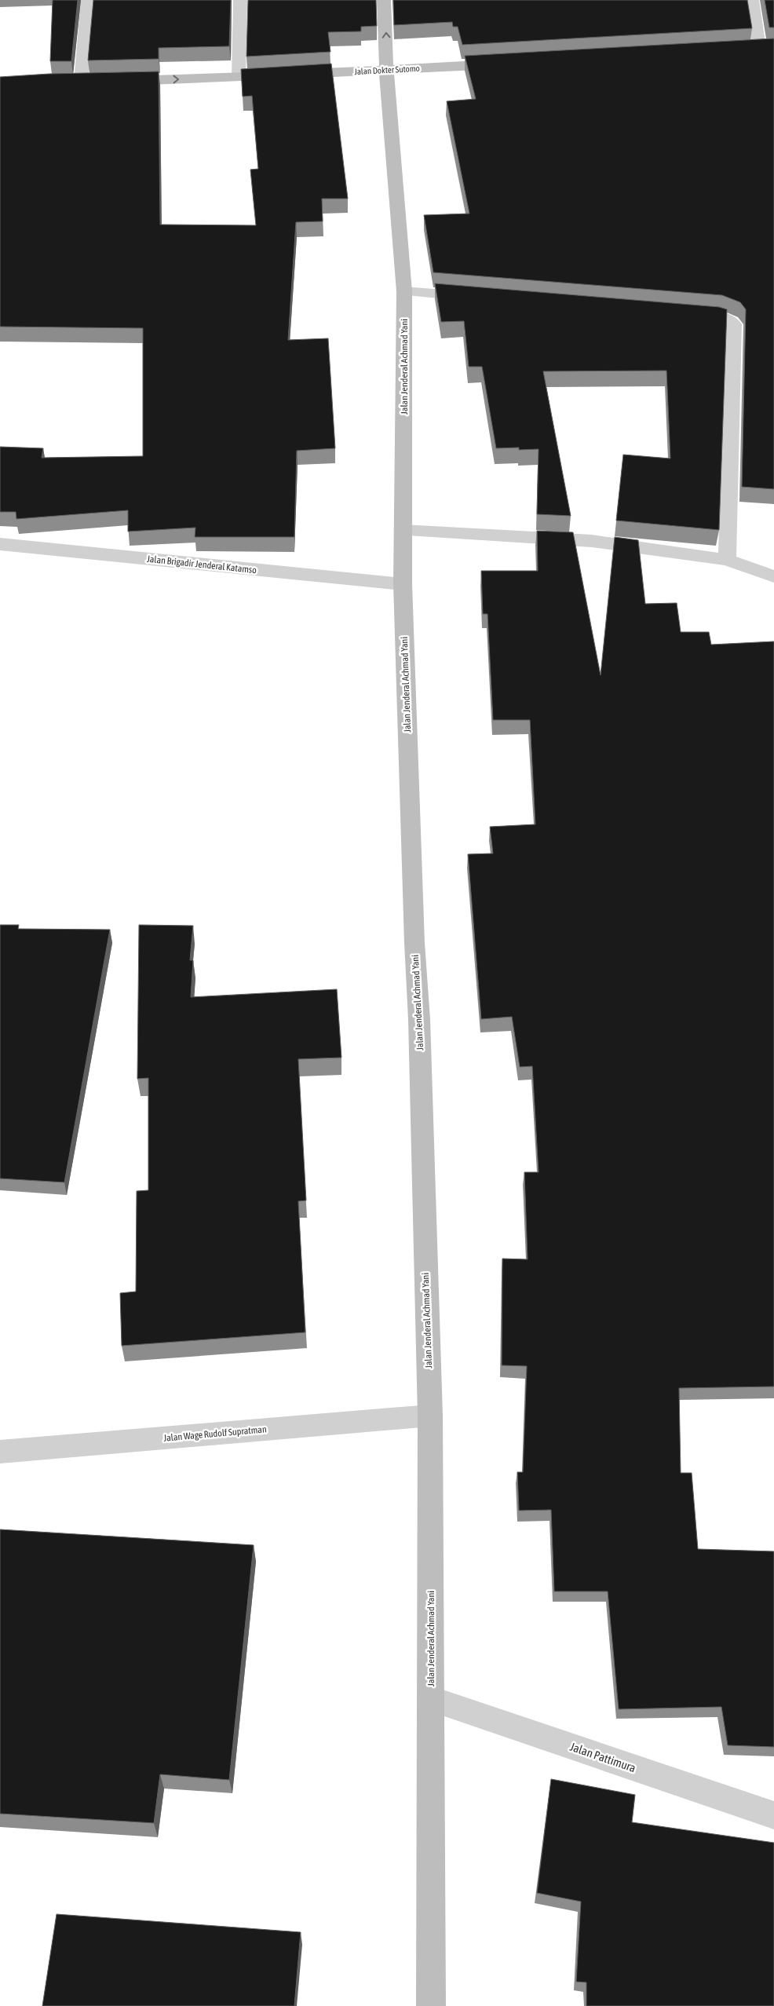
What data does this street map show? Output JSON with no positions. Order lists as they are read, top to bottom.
{
  "streets": {
    "main road": ["Jalan Dokter Sutomo", "Jalan Jenderal Achmad Yani"],
    "street": ["Jalan Brigadir Jenderal Katamso", "Jalan Wage Rudolf Supratman", "Jalan Pattimura"]
  },
  "crossings": [
    ["Jalan Dokter Sutomo", "Jalan Jenderal Achmad Yani"],
    ["Jalan Jenderal Achmad Yani", "Jalan Brigadir Jenderal Katamso"],
    ["Jalan Jenderal Achmad Yani", "Jalan Wage Rudolf Supratman"],
    ["Jalan Jenderal Achmad Yani", "Jalan Pattimura"]
  ]
}
